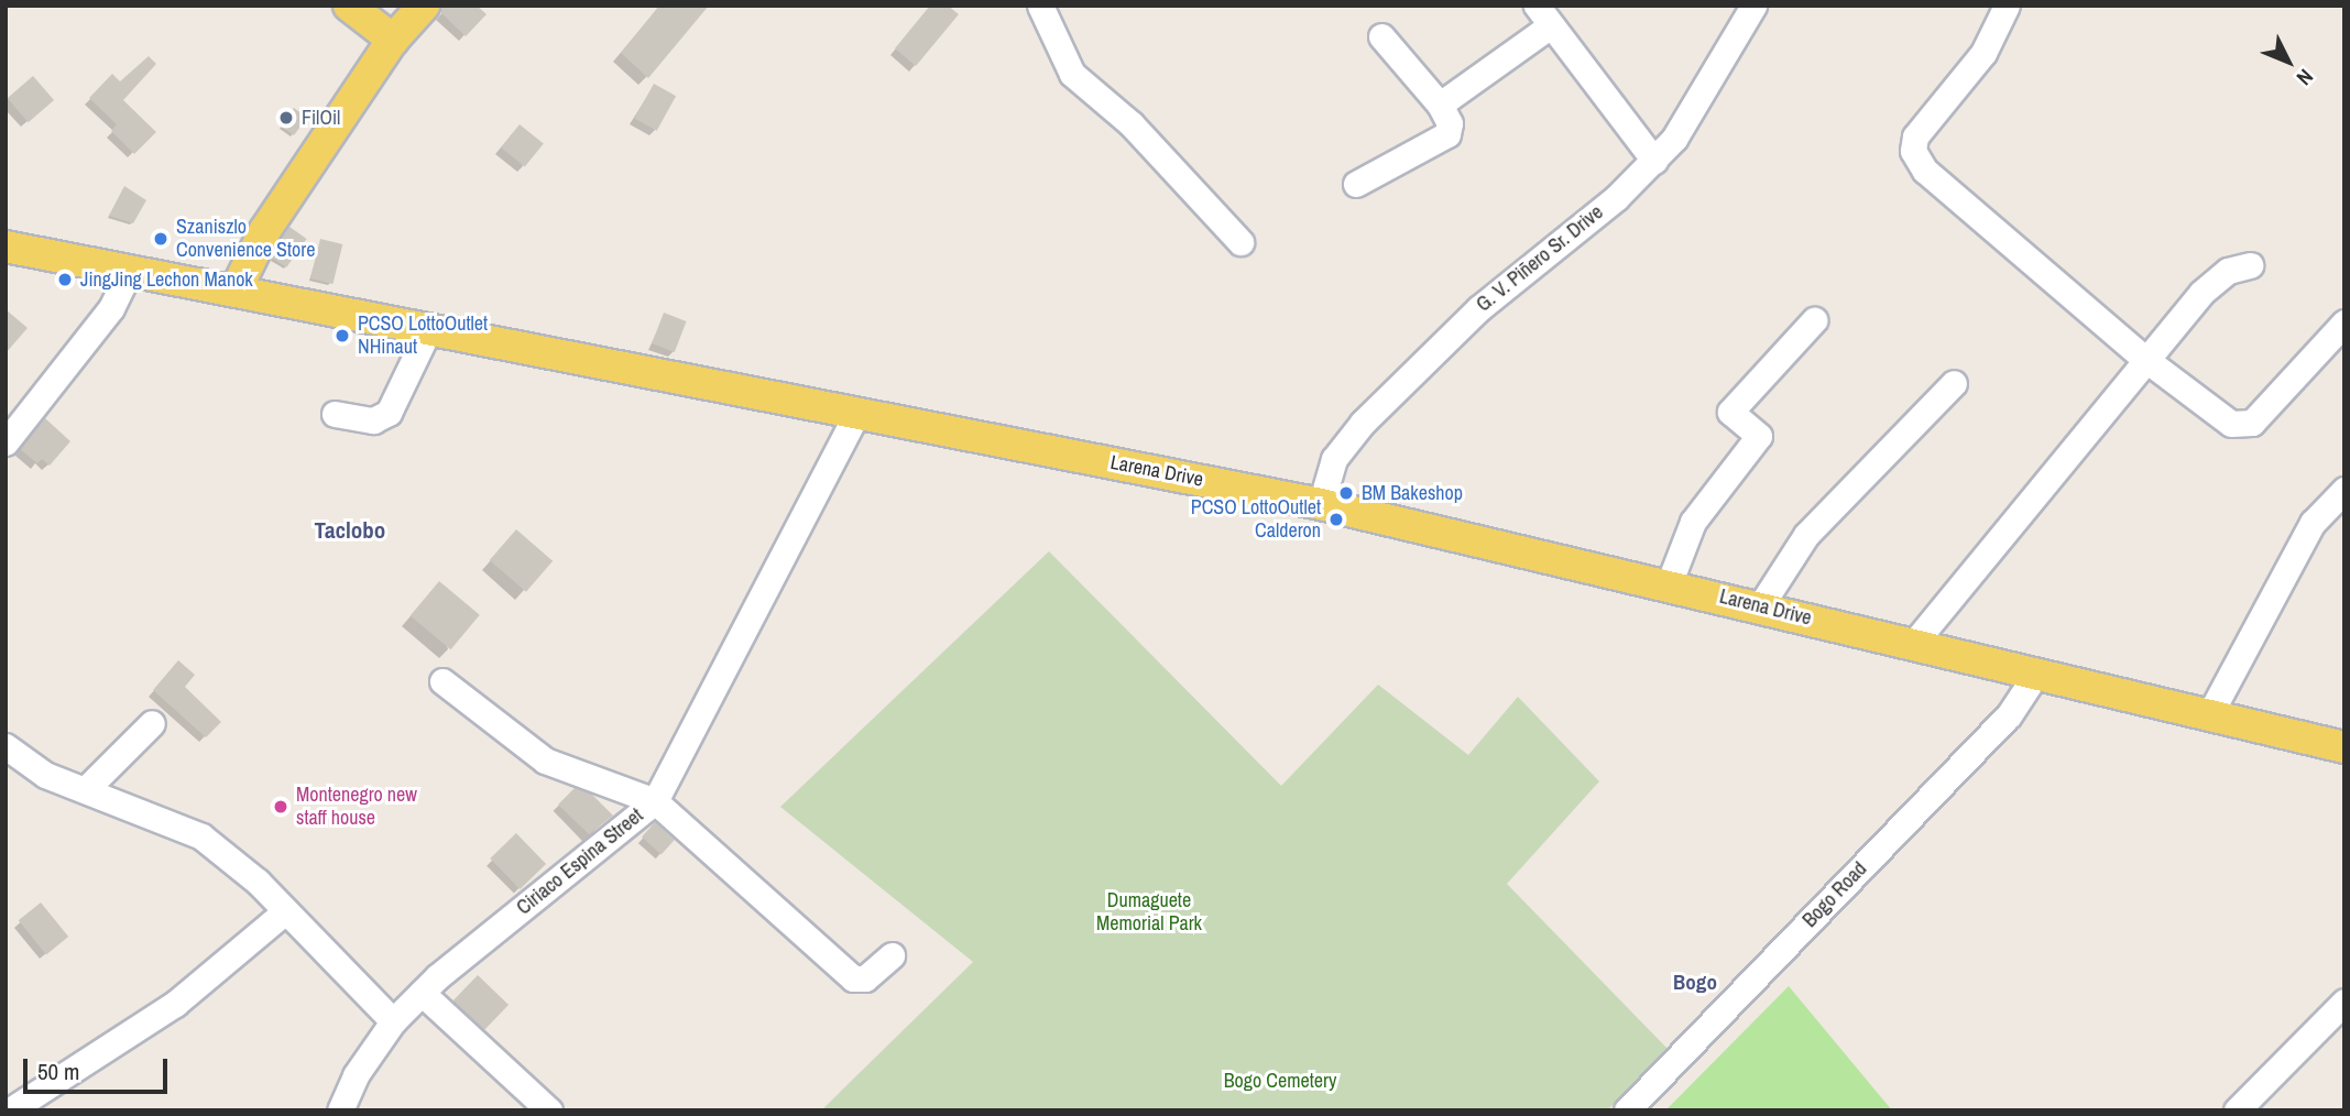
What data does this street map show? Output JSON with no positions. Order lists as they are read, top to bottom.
{
  "streets": {
    "main road": ["Larena Drive"],
    "street": ["G. V. Piñero Sr. Drive", "Ciriaco Espina Street", "Bogo Road"]
  },
  "crossings": [
    ["G. V. Piñero Sr. Drive", "Larena Drive"],
    ["Larena Drive", "Ciriaco Espina Street"],
    ["Larena Drive", "Bogo Road"]
  ],
  "districts": ["Taclobo", "Bogo"],
  "parks": ["Dumaguete Memorial Park", "Bogo Cemetery"],
  "places": [
    "FilOil",
    "Szaniszlo Convenience Store",
    "JingJing Lechon Manok",
    "PCSO LottoOutlet NHinaut",
    "BM Bakeshop",
    "PCSO LottoOutlet Calderon",
    "Montenegro new staff house"
  ],
  "scale_bar": "50 m",
  "north": "bottom right"
}
